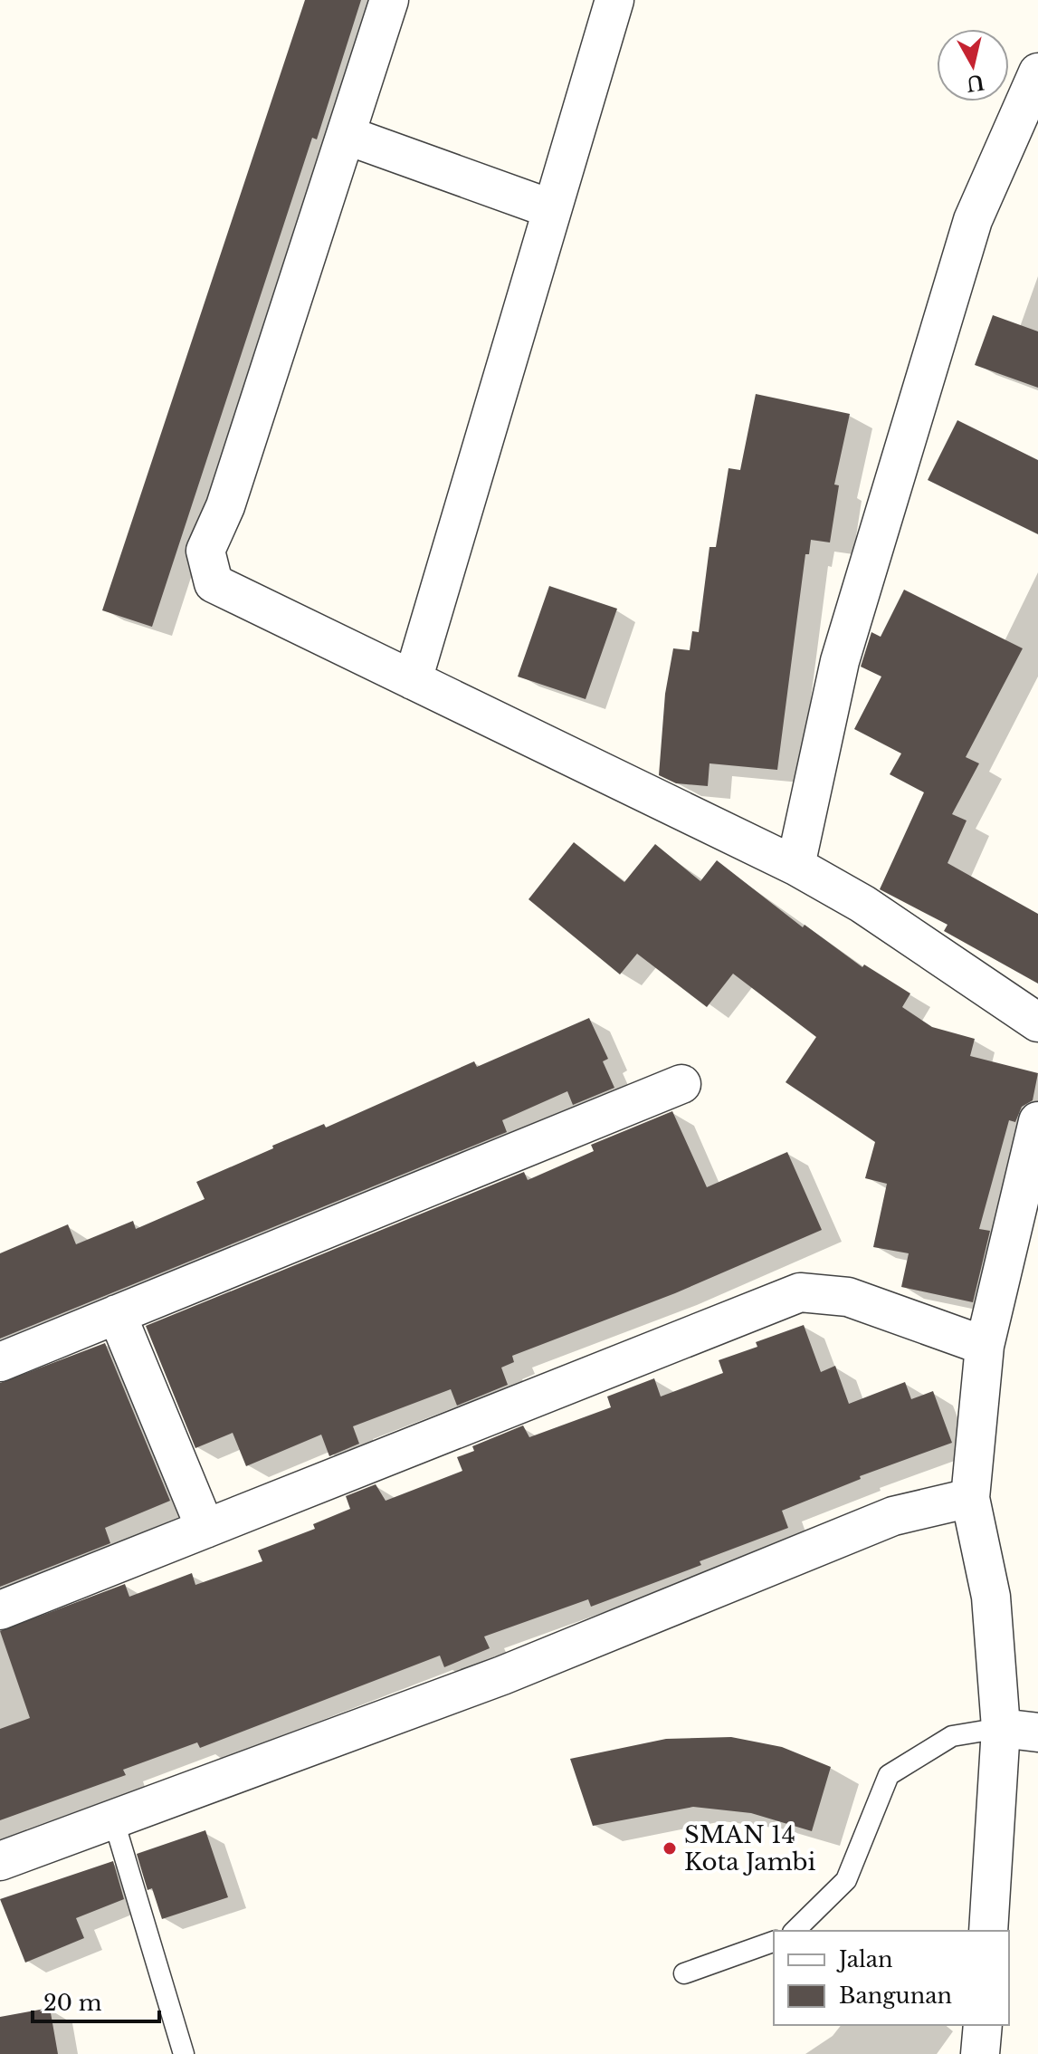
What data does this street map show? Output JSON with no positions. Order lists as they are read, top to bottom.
{
  "places": ["SMAN 14 Kota Jambi"],
  "legend": ["Jalan", "Bangunan"],
  "scale_bar": "20 m",
  "north": "bottom"
}
